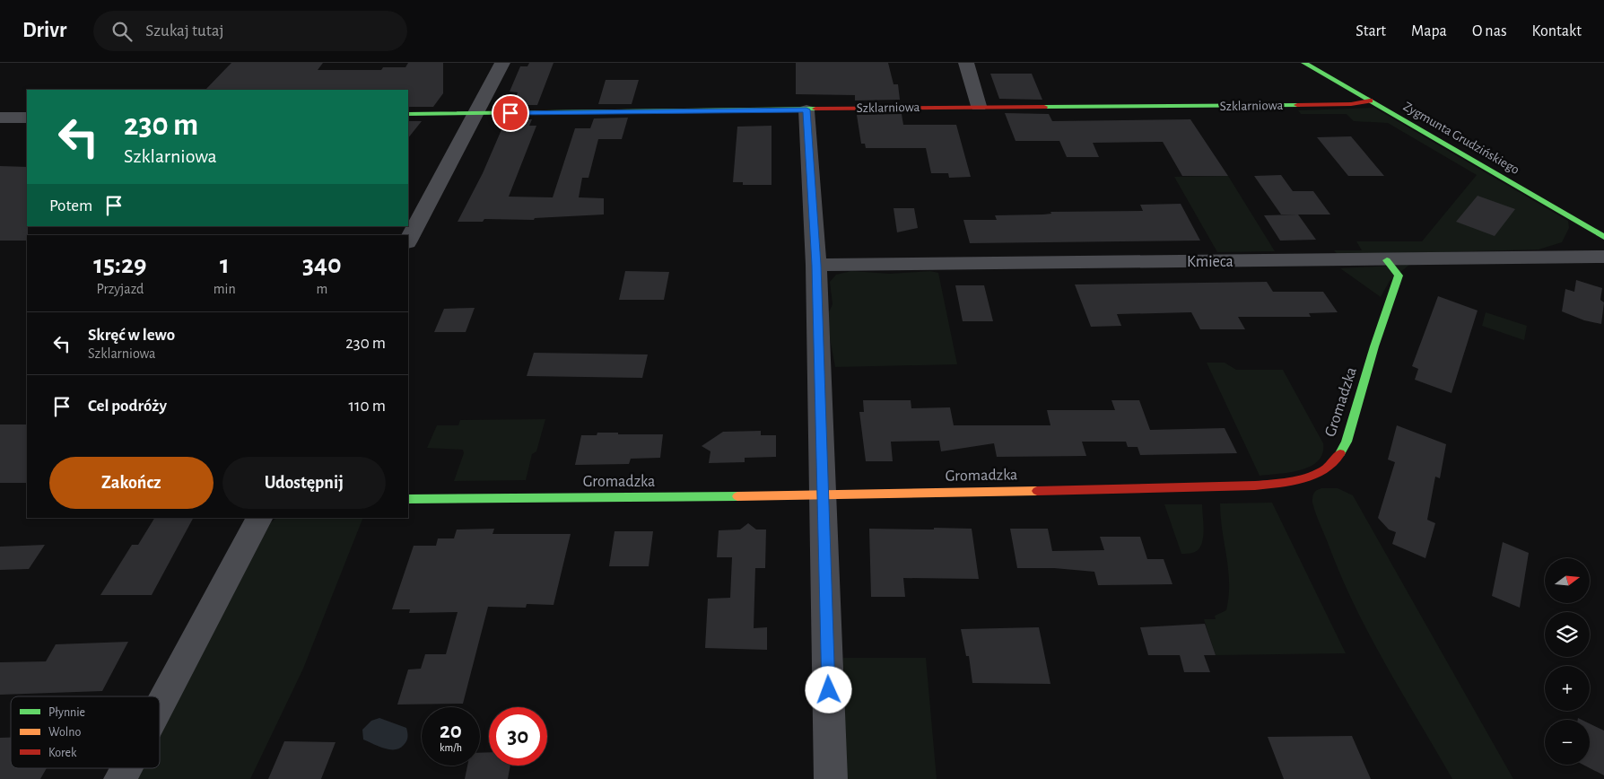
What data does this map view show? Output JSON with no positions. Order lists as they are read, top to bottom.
{
  "streets": {
    "street": [
      "Szklarniowa",
      "Zygmunta Grudzińskiego",
      "Kmieca",
      "Gromadzka"
    ]
  },
  "crossings": [
    ["Szklarniowa", "Zygmunta Grudzińskiego"],
    ["Kmieca", "Gromadzka"]
  ],
  "legend": ["Płynnie", "Wolno", "Korek"],
  "north": "right",
  "page": {
    "header": "Drivr",
    "search": "Szukaj tutaj",
    "nav": [
      "Start",
      "Mapa",
      "O nas",
      "Kontakt"
    ],
    "turn": ["230 m", "Szklarniowa"],
    "then": "Potem",
    "eta": [
      "15:29",
      "Przyjazd",
      "1",
      "min",
      "340",
      "m"
    ],
    "list": [
      {
        "name": "Skręć w lewo",
        "note": "Szklarniowa",
        "value": "230 m"
      },
      {
        "name": "Cel podróży",
        "value": "110 m"
      }
    ],
    "buttons": ["Zakończ", "Udostępnij"],
    "map_buttons": ["+", "−"],
    "speed": "20 km/h",
    "limit": "30"
  }
}
